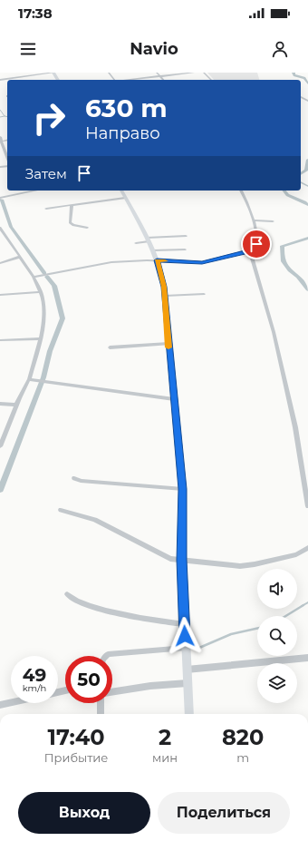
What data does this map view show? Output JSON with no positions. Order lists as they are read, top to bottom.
{
  "page": {
    "status": "17:38",
    "header": "Navio",
    "turn": ["630 m", "Направо"],
    "then": "Затем",
    "speed": "49 km/h",
    "limit": "50",
    "eta": [
      "17:40",
      "Прибытие",
      "2",
      "мин",
      "820",
      "m"
    ],
    "buttons": ["Выход", "Поделиться"]
  }
}
